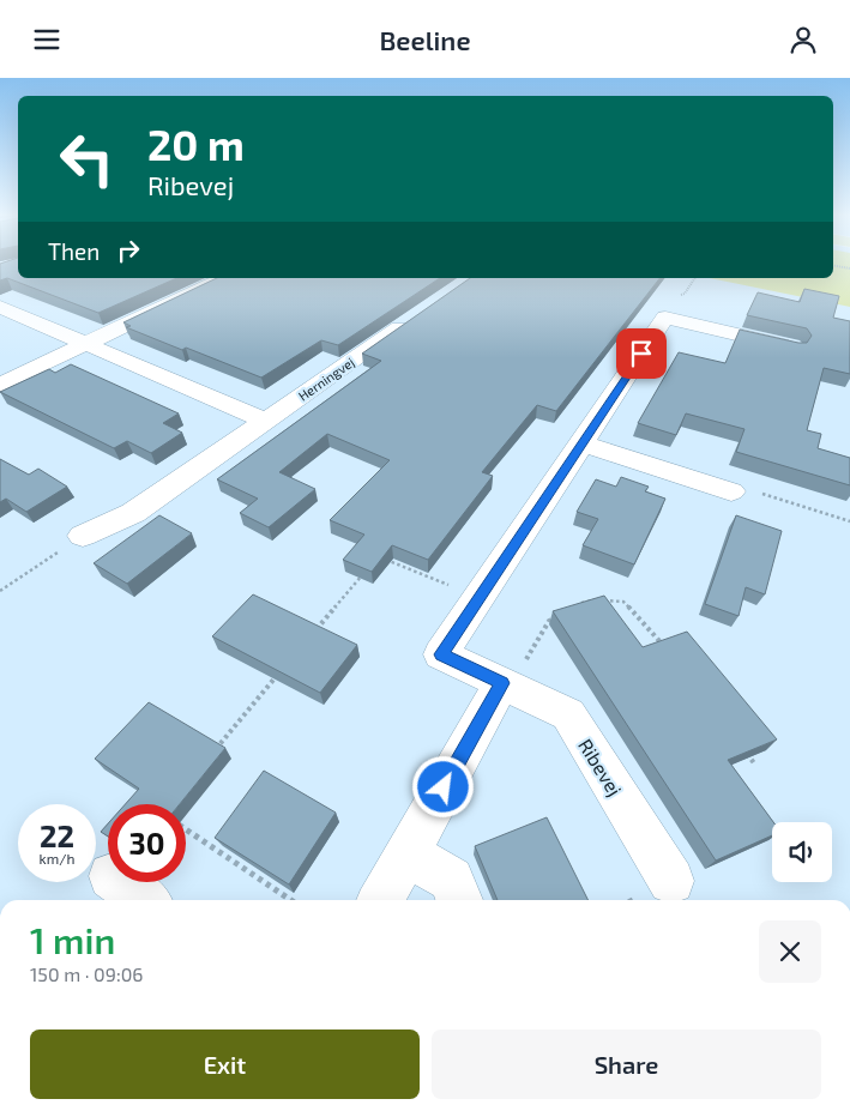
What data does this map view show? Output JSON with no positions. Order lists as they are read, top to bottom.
{
  "streets": {
    "street": ["Herningvej", "Ribevej"]
  },
  "page": {
    "header": "Beeline",
    "turn": ["20 m", "Ribevej"],
    "then": "Then",
    "speed": "22 km/h",
    "limit": "30",
    "heading": ["1 min", "150 m · 09:06"],
    "buttons": ["Exit", "Share"]
  }
}
